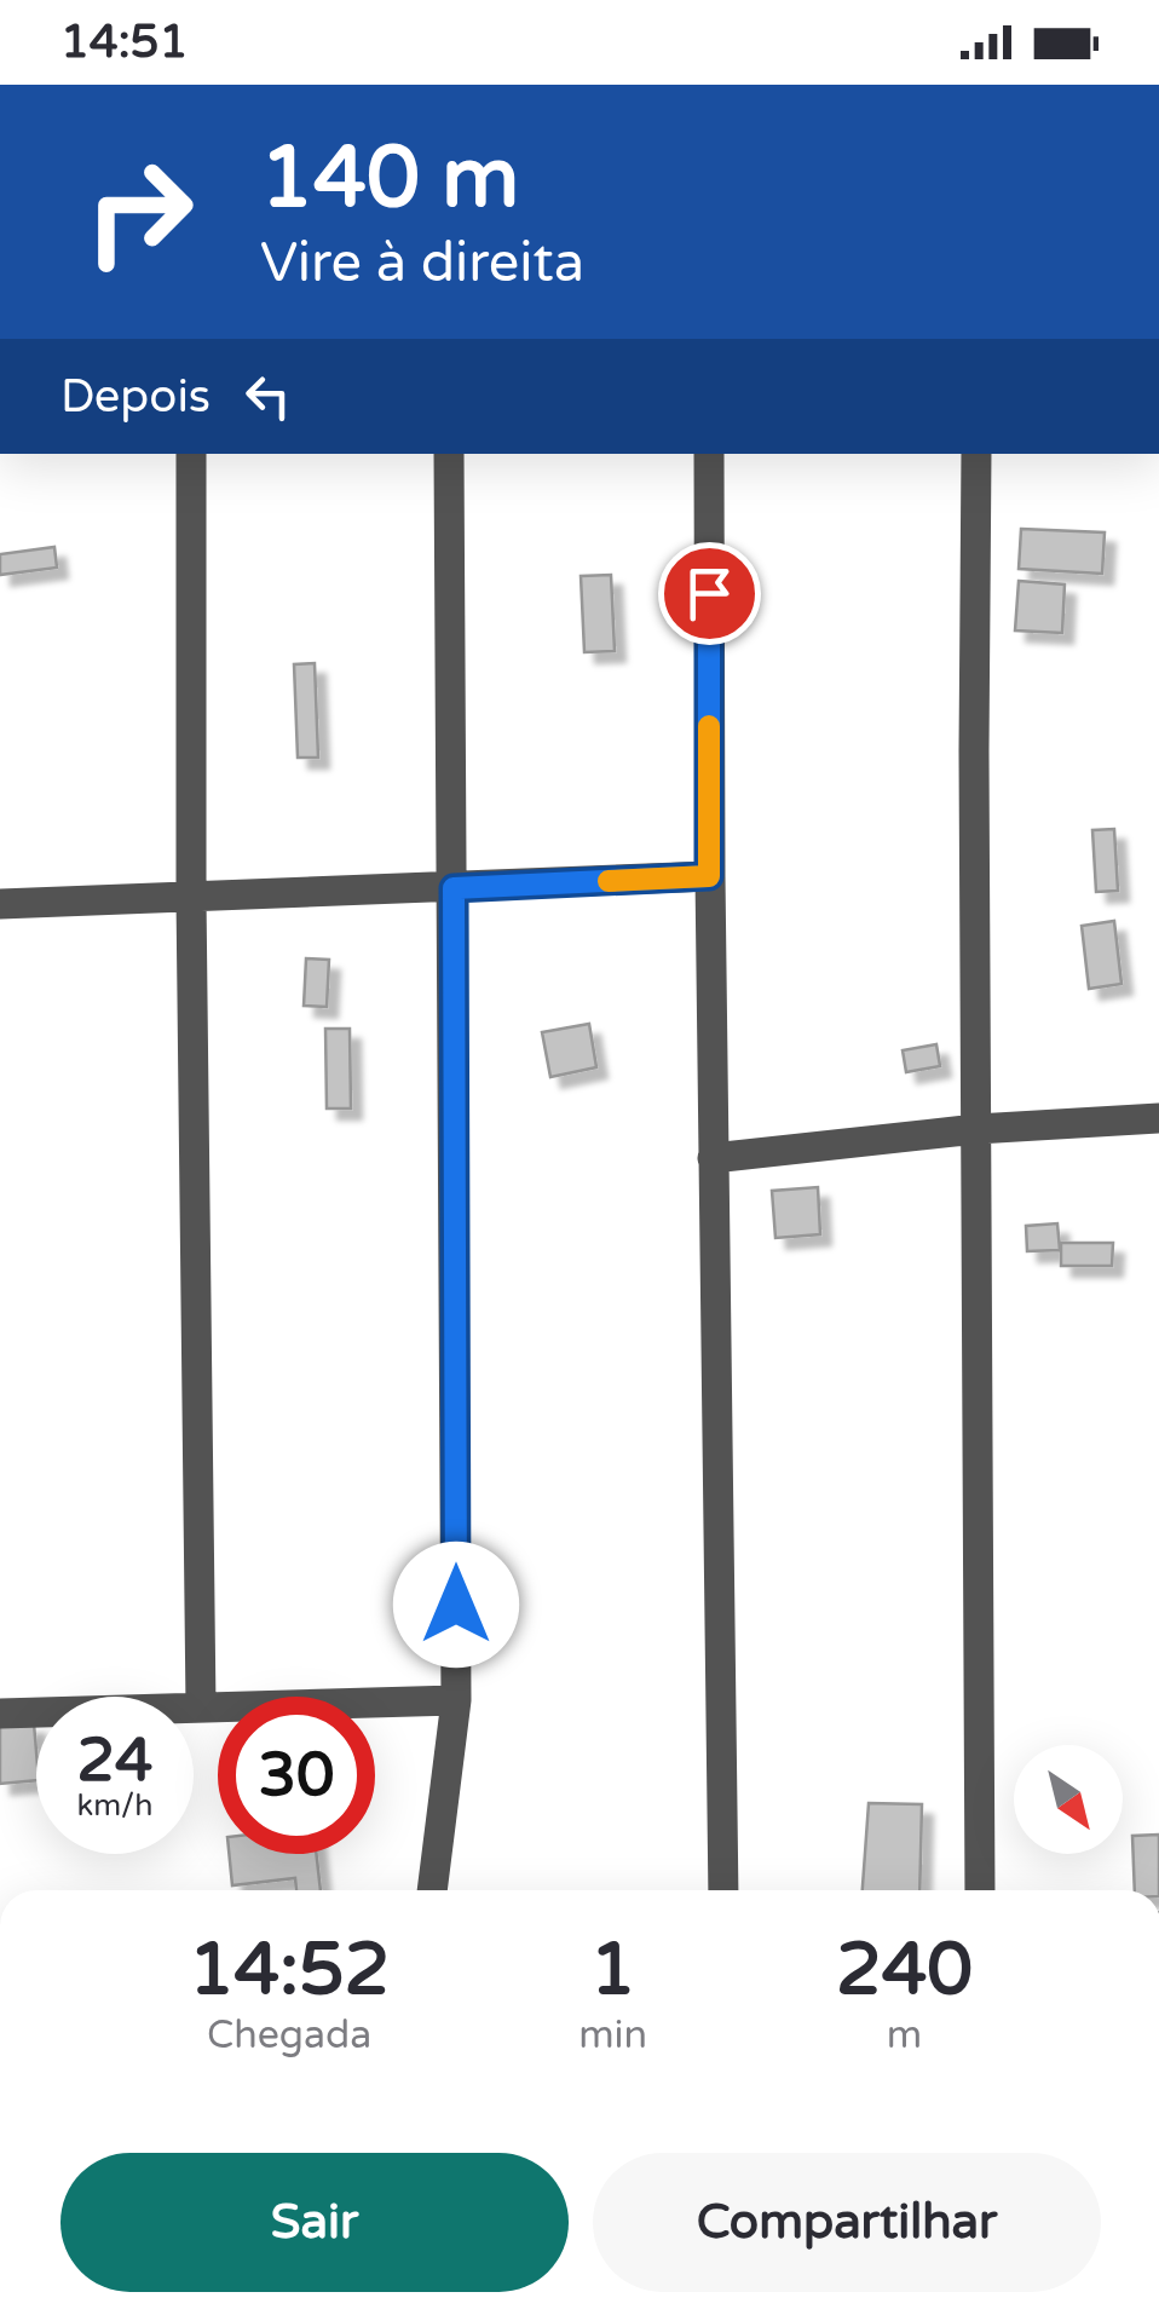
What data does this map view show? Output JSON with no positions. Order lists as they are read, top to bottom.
{
  "north": "bottom right",
  "page": {
    "status": "14:51",
    "turn": ["140 m", "Vire à direita"],
    "then": "Depois",
    "speed": "24 km/h",
    "limit": "30",
    "eta": [
      "14:52",
      "Chegada",
      "1",
      "min",
      "240",
      "m"
    ],
    "buttons": ["Sair", "Compartilhar"]
  }
}
